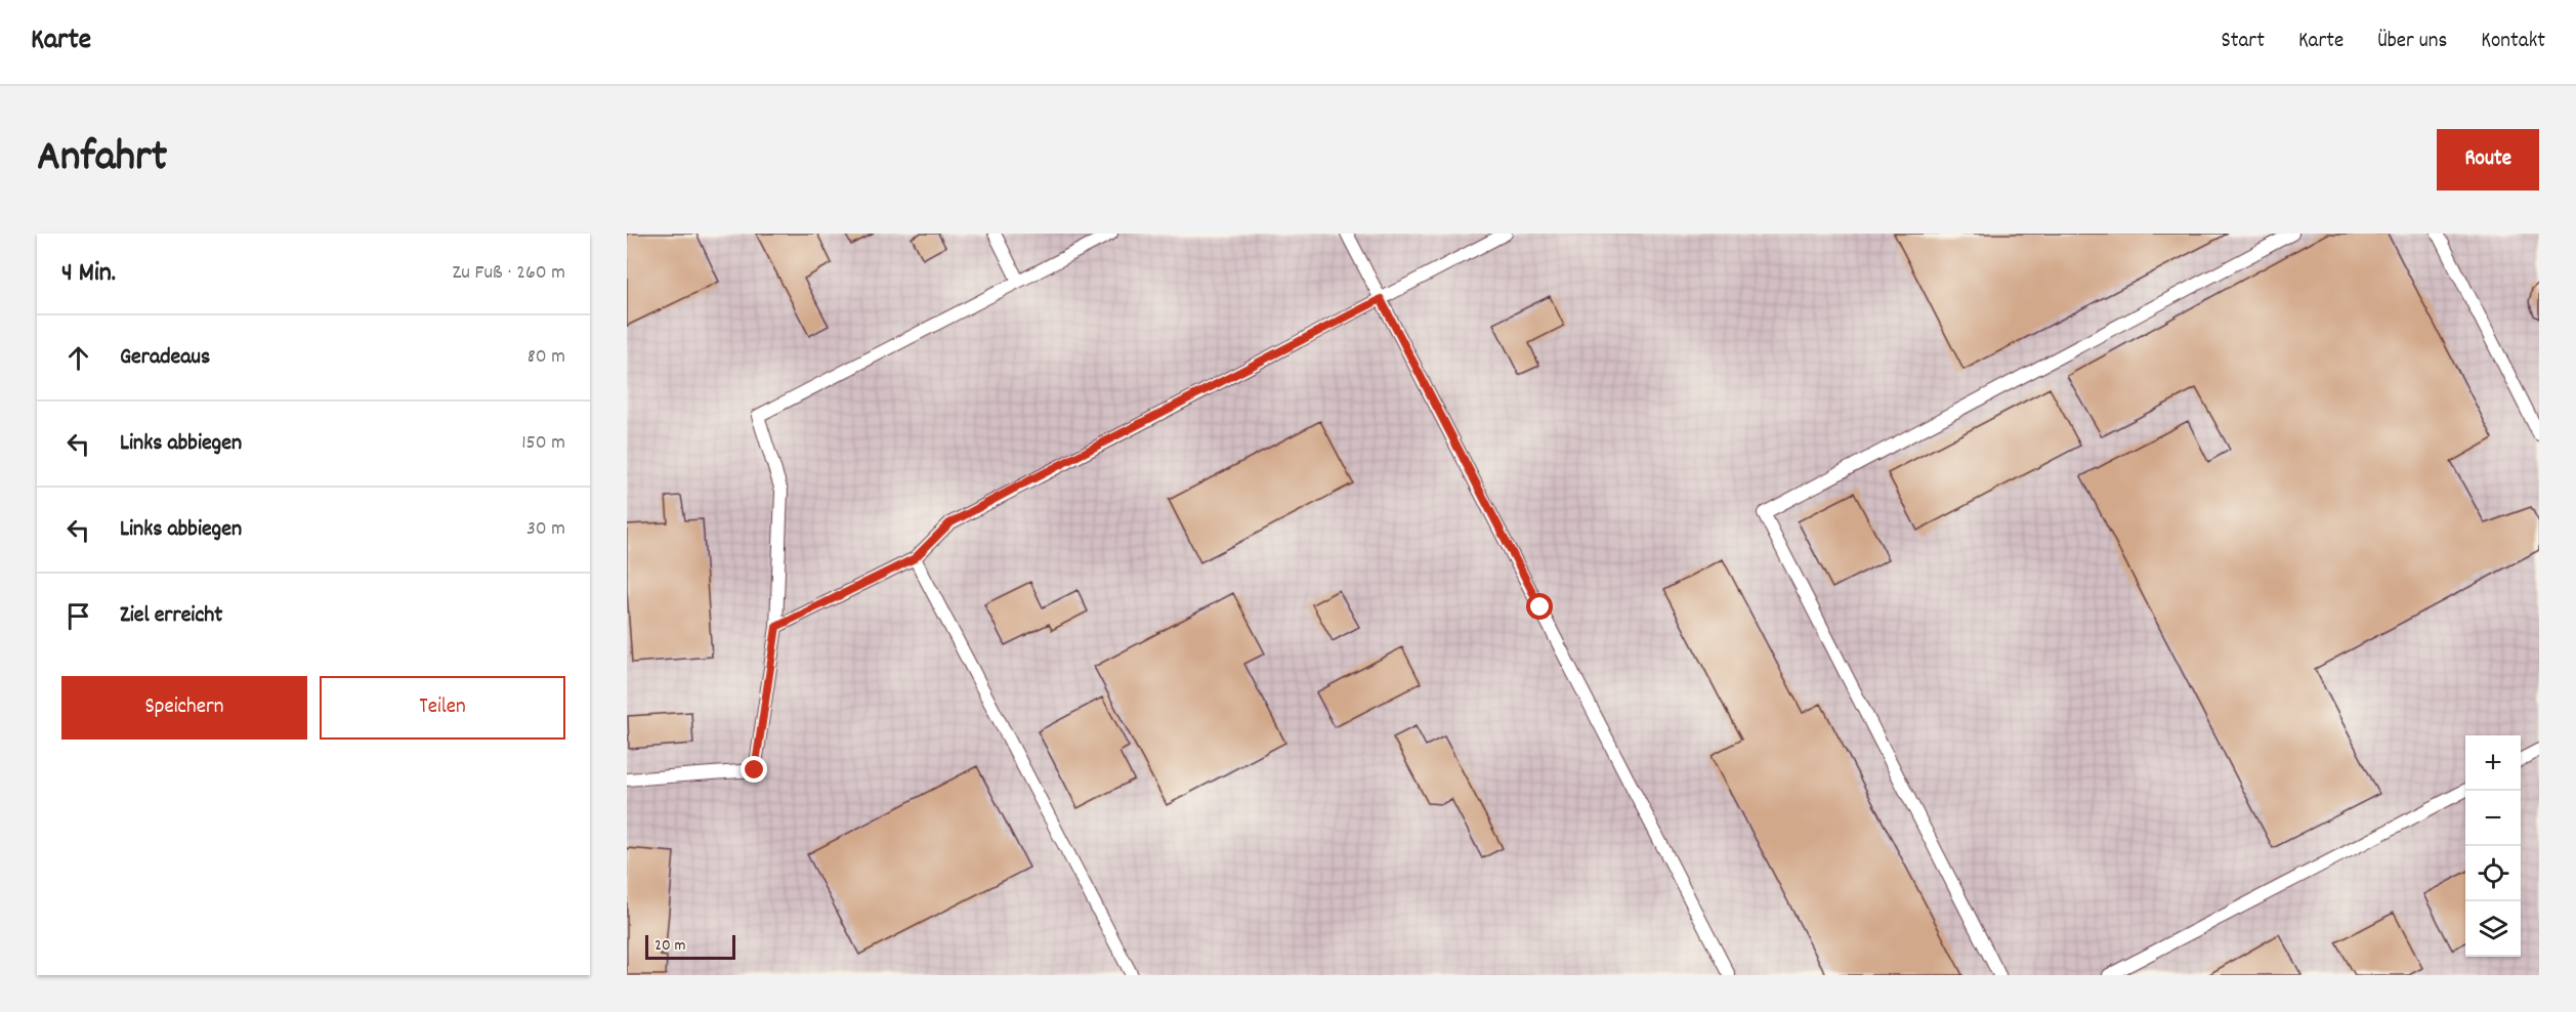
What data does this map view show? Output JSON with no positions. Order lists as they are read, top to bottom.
{
  "scale_bar": "20 m",
  "page": {
    "header": "Karte",
    "nav": [
      "Start",
      "Karte",
      "Über uns",
      "Kontakt"
    ],
    "title": "Anfahrt",
    "buttons": [
      "Route",
      ["Speichern", "Teilen"]
    ],
    "heading": ["4 Min.", "Zu Fuß · 260 m"],
    "list": [
      ["Geradeaus", "80 m"],
      ["Links abbiegen", "150 m"],
      ["Links abbiegen", "30 m"],
      "Ziel erreicht"
    ],
    "map_buttons": ["+", "−"],
    "scale": "20 m"
  }
}
